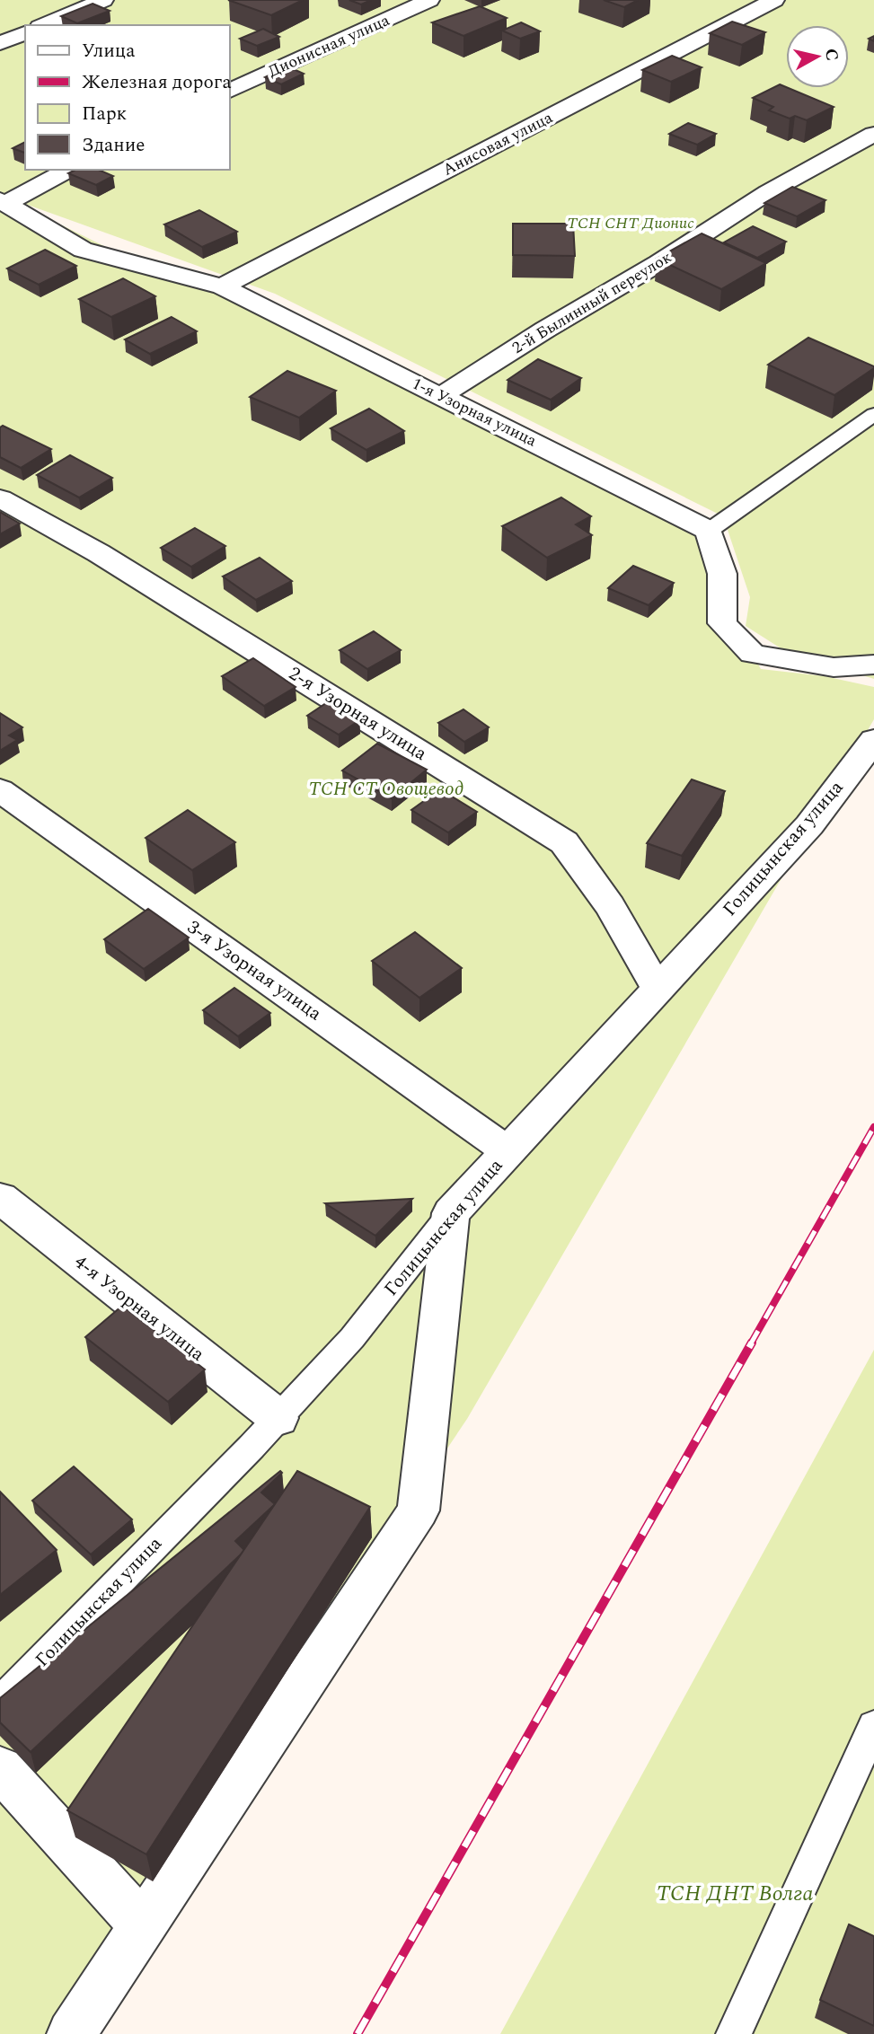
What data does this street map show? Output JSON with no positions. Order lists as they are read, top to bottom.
{
  "streets": {
    "street": [
      "Дионисная улица",
      "Анисовая улица",
      "2-й Былинный переулок",
      "1-я Узорная улица",
      "2-я Узорная улица",
      "Голицынская улица",
      "3-я Узорная улица",
      "4-я Узорная улица"
    ]
  },
  "crossings": [
    ["Анисовая улица", "1-я Узорная улица"],
    ["2-й Былинный переулок", "1-я Узорная улица"],
    ["2-я Узорная улица", "Голицынская улица"],
    ["Голицынская улица", "3-я Узорная улица"],
    ["Голицынская улица", "4-я Узорная улица"]
  ],
  "parks": ["ТСН СНТ Дионис", "ТСН СТ Овощевод", "ТСН ДНТ Волга"],
  "legend": [
    "Улица",
    "Железная дорога",
    "Парк",
    "Здание"
  ],
  "north": "right"
}
